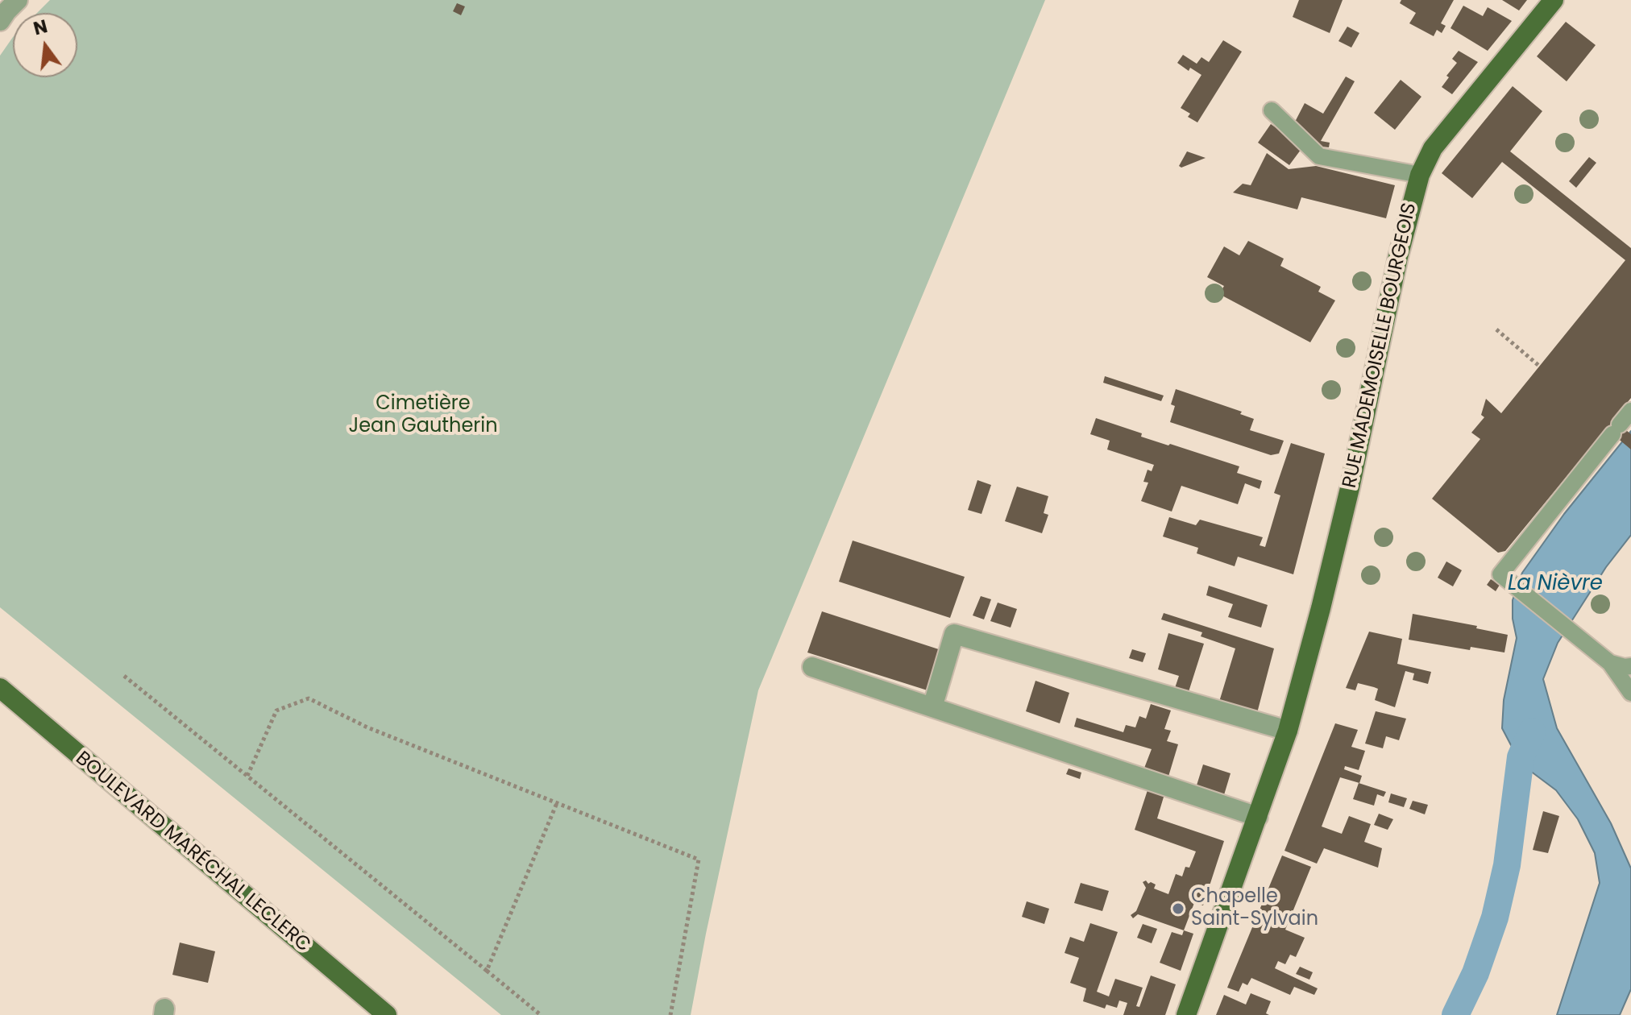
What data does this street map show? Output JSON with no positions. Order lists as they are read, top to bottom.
{
  "streets": {
    "main road": ["RUE MADEMOISELLE BOURGEOIS", "BOULEVARD MARÉCHAL LECLERC"]
  },
  "water": ["La Nièvre"],
  "parks": ["Cimetière Jean Gautherin"],
  "places": ["Chapelle Saint-Sylvain"],
  "north": "top"
}
